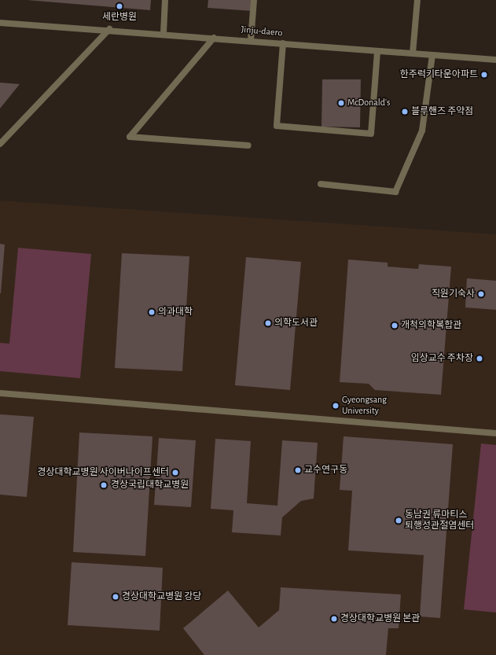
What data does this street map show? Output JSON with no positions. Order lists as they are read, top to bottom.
{
  "streets": {
    "street": ["Jinju-daero"]
  },
  "places": [
    "세란병원",
    "한주럭키타운아파트",
    "McDonald's",
    "블루핸즈 주약점",
    "직원기숙사",
    "의과대학",
    "의학도서관",
    "개척의학복합관",
    "임상교수 주차장",
    "Gyeongsang University",
    "교수연구동",
    "경상대학교병원 사이버나이프센터",
    "경상국립대학교병원",
    "동남권 류마티스 퇴행성관절염센터",
    "경상대학교병원 강당",
    "경상대학교병원 본관"
  ]
}
